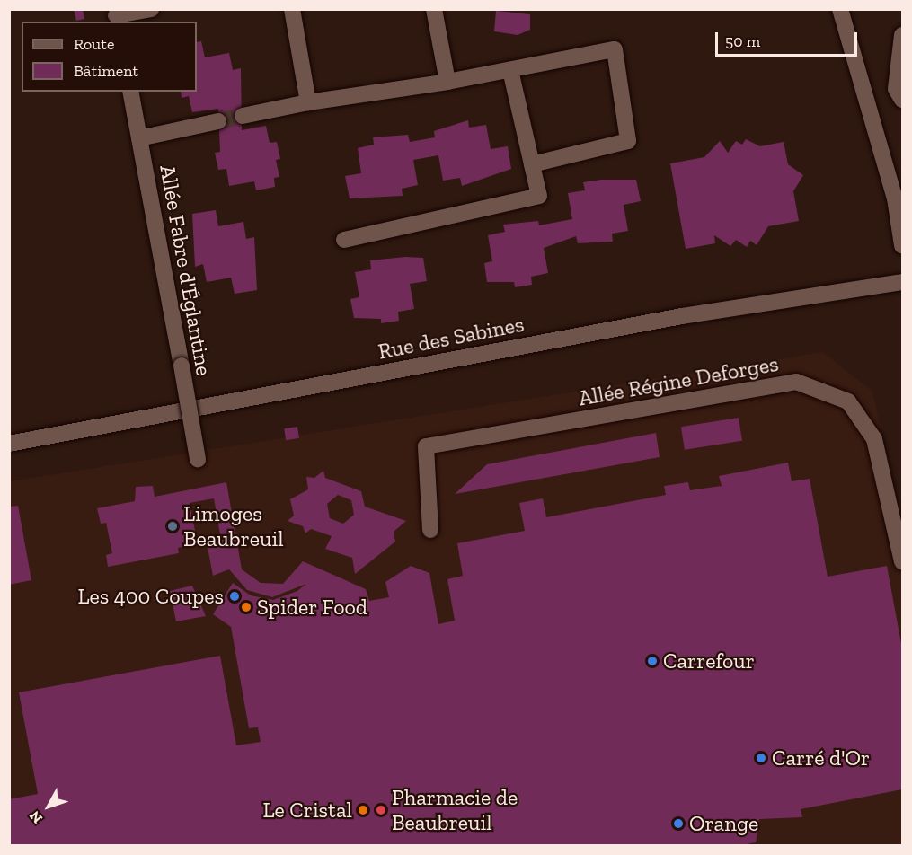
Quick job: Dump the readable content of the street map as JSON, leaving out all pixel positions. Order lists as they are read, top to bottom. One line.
{"streets":{"street":["Allée Fabre d'Églantine","Rue des Sabines","Allée Régine Deforges"]},"places":["Limoges Beaubreuil","Les 400 Coupes","Spider Food","Carrefour","Carré d'Or","Le Cristal","Pharmacie de Beaubreuil","Orange"],"legend":["Route","Bâtiment"],"scale_bar":"50 m","north":"bottom left"}
